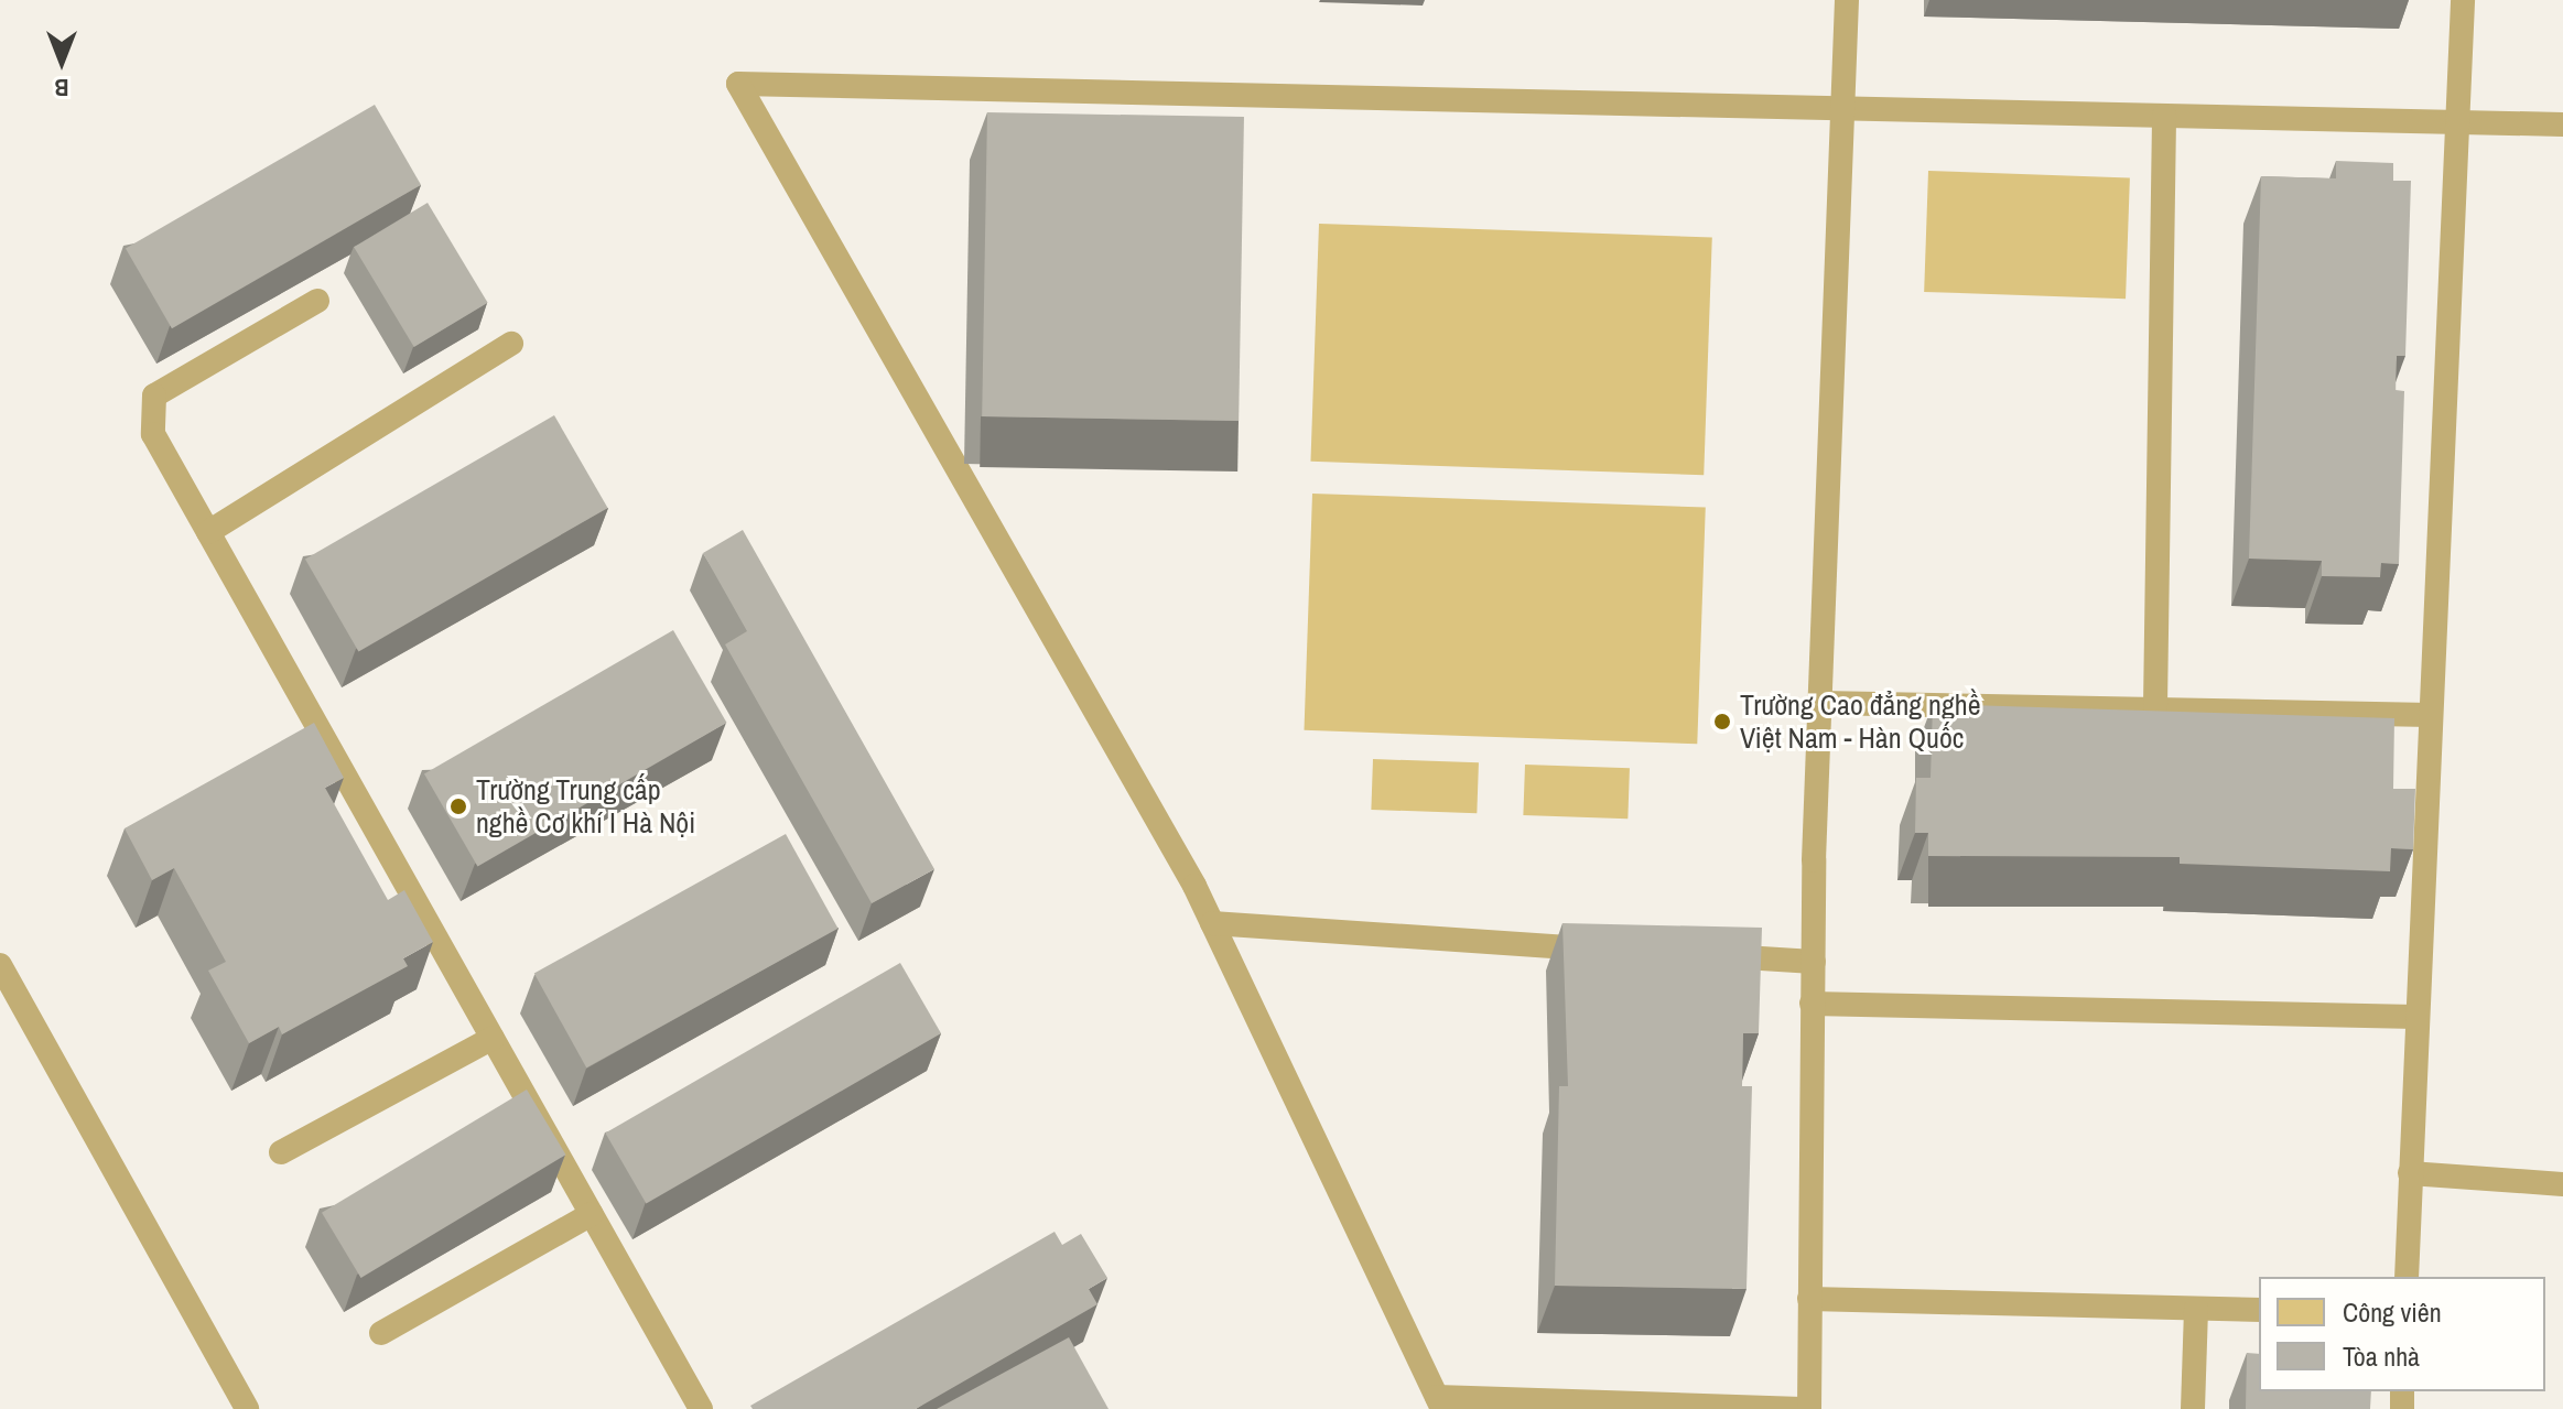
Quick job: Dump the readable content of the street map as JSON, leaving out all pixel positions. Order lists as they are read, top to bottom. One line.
{"places":["Trường Cao đẳng nghề Việt Nam - Hàn Quốc","Trường Trung cấp nghề Cơ khí I Hà Nội"],"legend":["Công viên","Tòa nhà"],"north":"bottom"}
